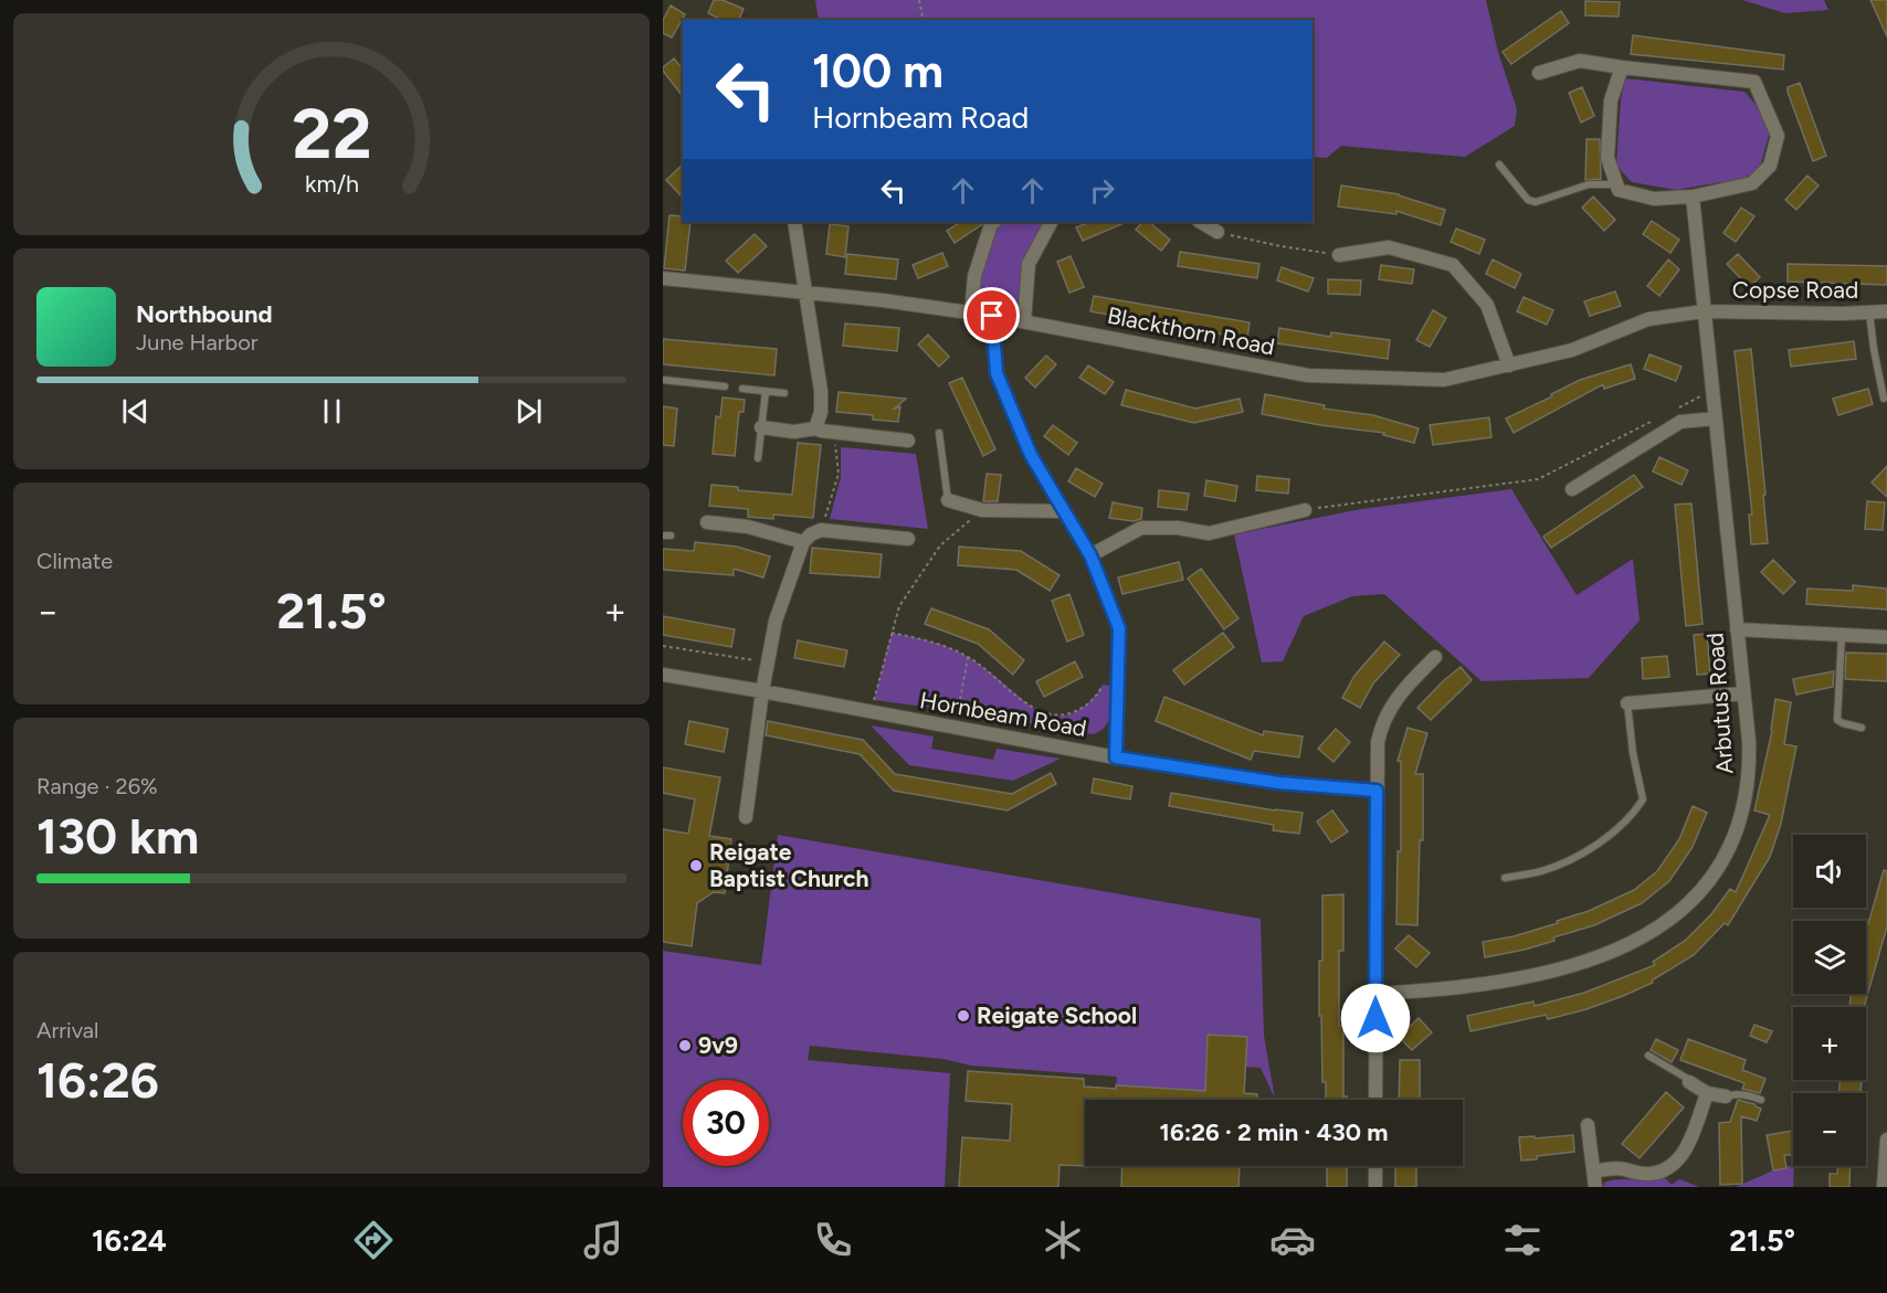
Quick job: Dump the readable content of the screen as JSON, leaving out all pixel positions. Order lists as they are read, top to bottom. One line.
{"streets":{"street":["Copse Road","Blackthorn Road","Arbutus Road","Hornbeam Road"]},"crossings":[["Copse Road","Blackthorn Road"],["Copse Road","Arbutus Road"],["Blackthorn Road","Arbutus Road"]],"places":["Reigate Baptist Church","Reigate School","9v9"],"page":{"turn":["100 m","Hornbeam Road"],"song":["Northbound","June Harbor"],"tile":["Climate",["Range · 26%","130 km"],["Arrival","16:26"]],"heat":["−","21.5°","+"],"map_buttons":["+","−"],"limit":"30","trip":"16:26 · 2 min · 430 m","tabs":["16:24","21.5°"],"gauge":["22","km/h"]}}
